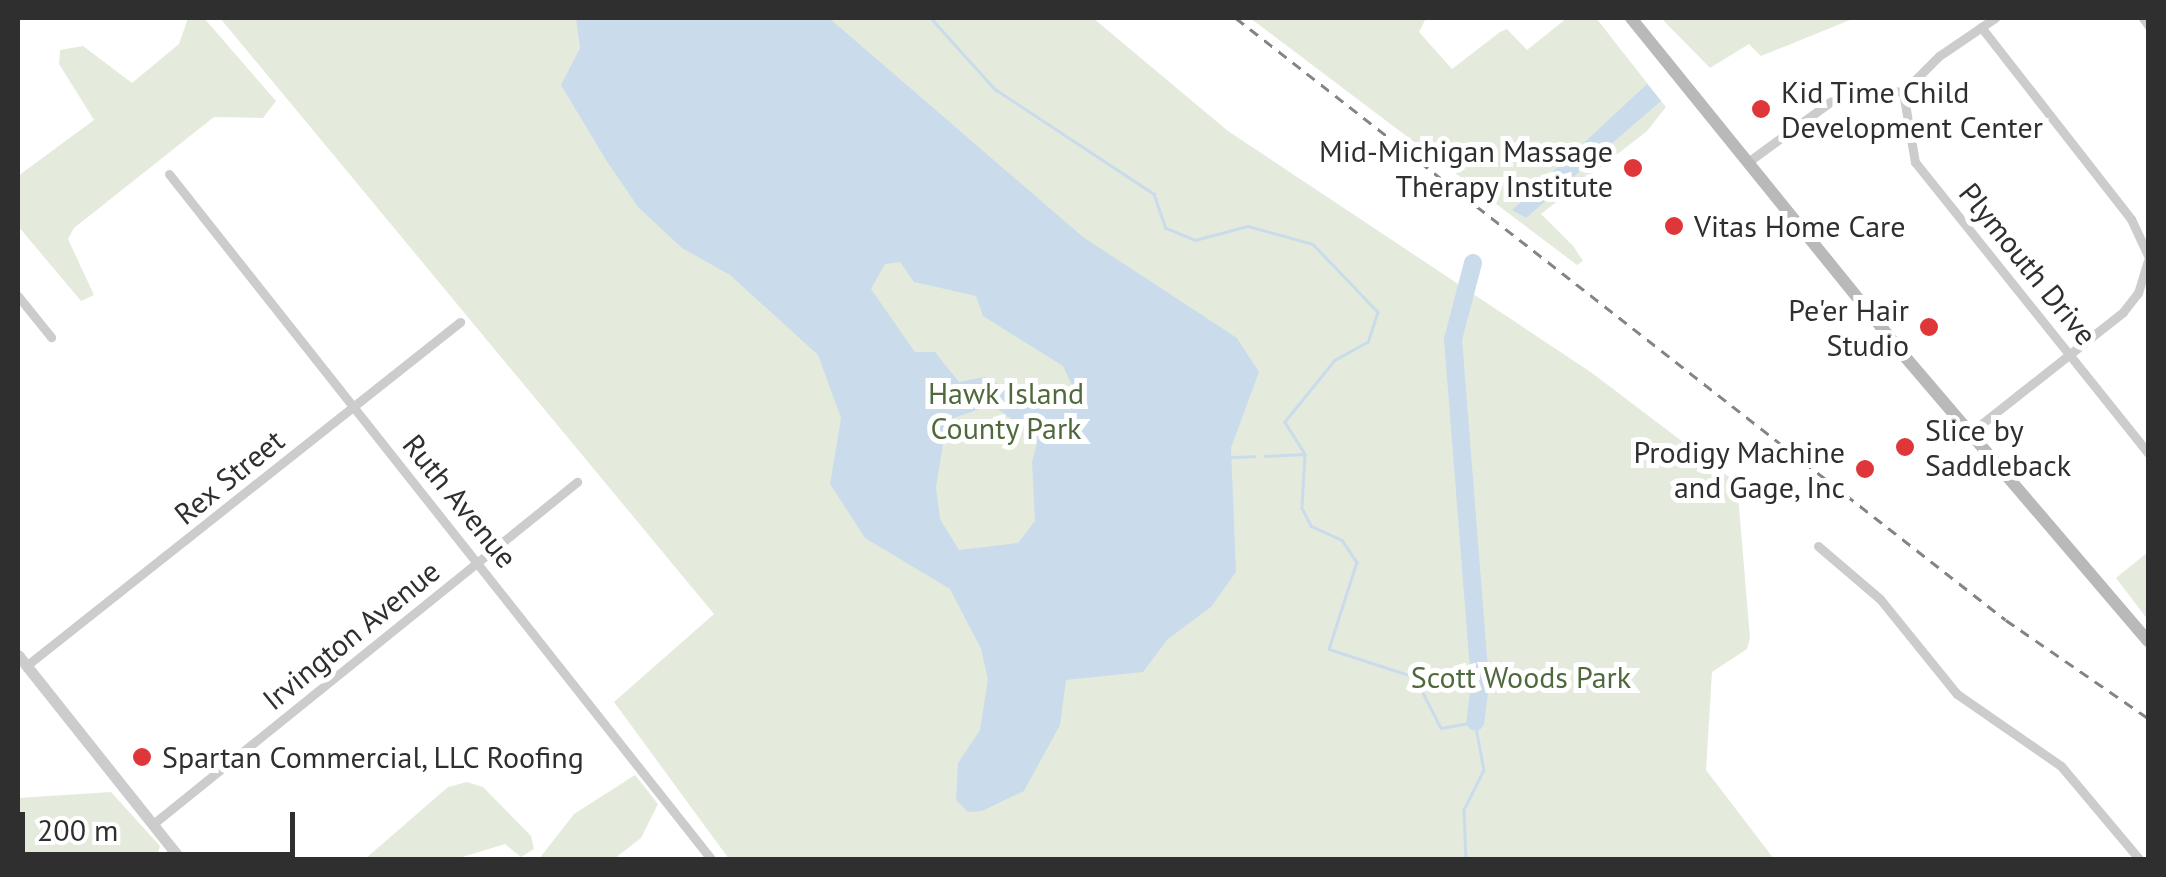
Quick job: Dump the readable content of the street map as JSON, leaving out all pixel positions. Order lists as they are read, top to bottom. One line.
{"streets":{"street":["Plymouth Drive","Rex Street","Ruth Avenue","Irvington Avenue"]},"crossings":[["Rex Street","Ruth Avenue"],["Ruth Avenue","Irvington Avenue"]],"parks":["Hawk Island County Park","Scott Woods Park"],"places":["Kid Time Child Development Center","Mid-Michigan Massage Therapy Institute","Vitas Home Care","Pe'er Hair Studio","Slice by Saddleback","Prodigy Machine and Gage, Inc","Spartan Commercial, LLC Roofing"],"scale_bar":"200 m"}
